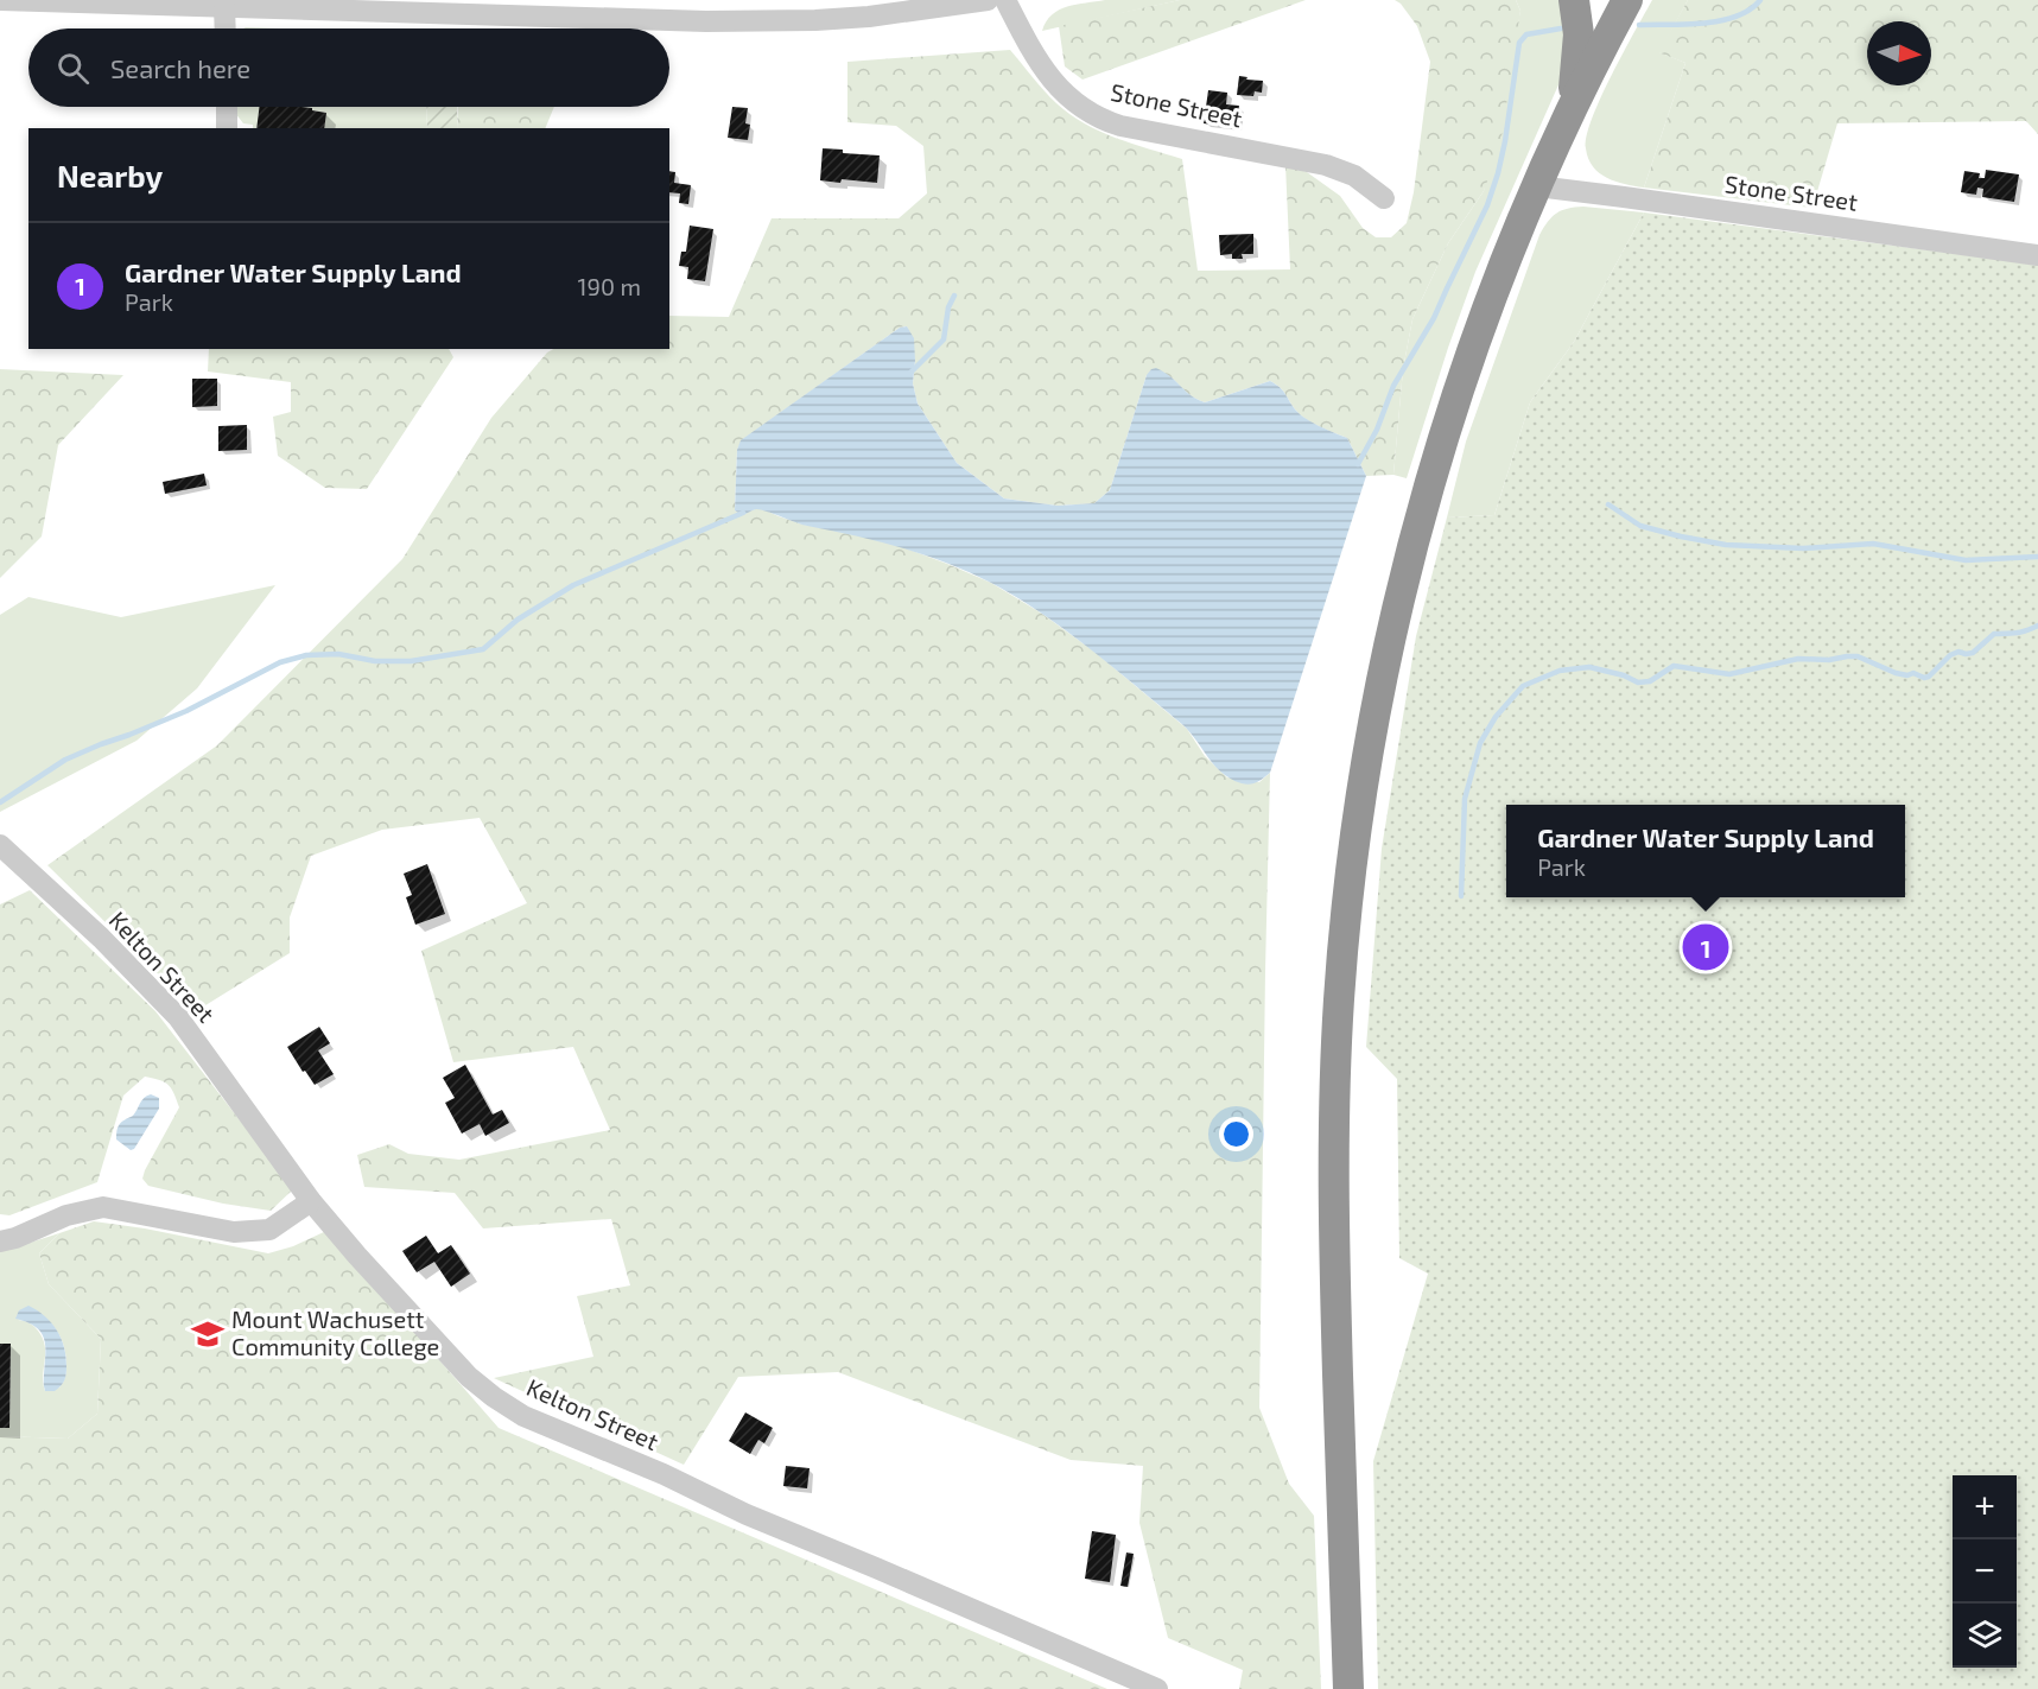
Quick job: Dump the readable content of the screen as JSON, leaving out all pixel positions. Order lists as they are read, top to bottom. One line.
{"streets":{"street":["Stone Street","Kelton Street"]},"places":{"school or university":["Mount Wachusett Community College"]},"north":"right","page":{"search":"Search here","heading":"Nearby","list":[{"mark":"1","name":"Gardner Water Supply Land","note":"Park","value":"190 m"}],"popup":["Gardner Water Supply Land","Park"],"pins":"1","map_buttons":["+","−"]}}
